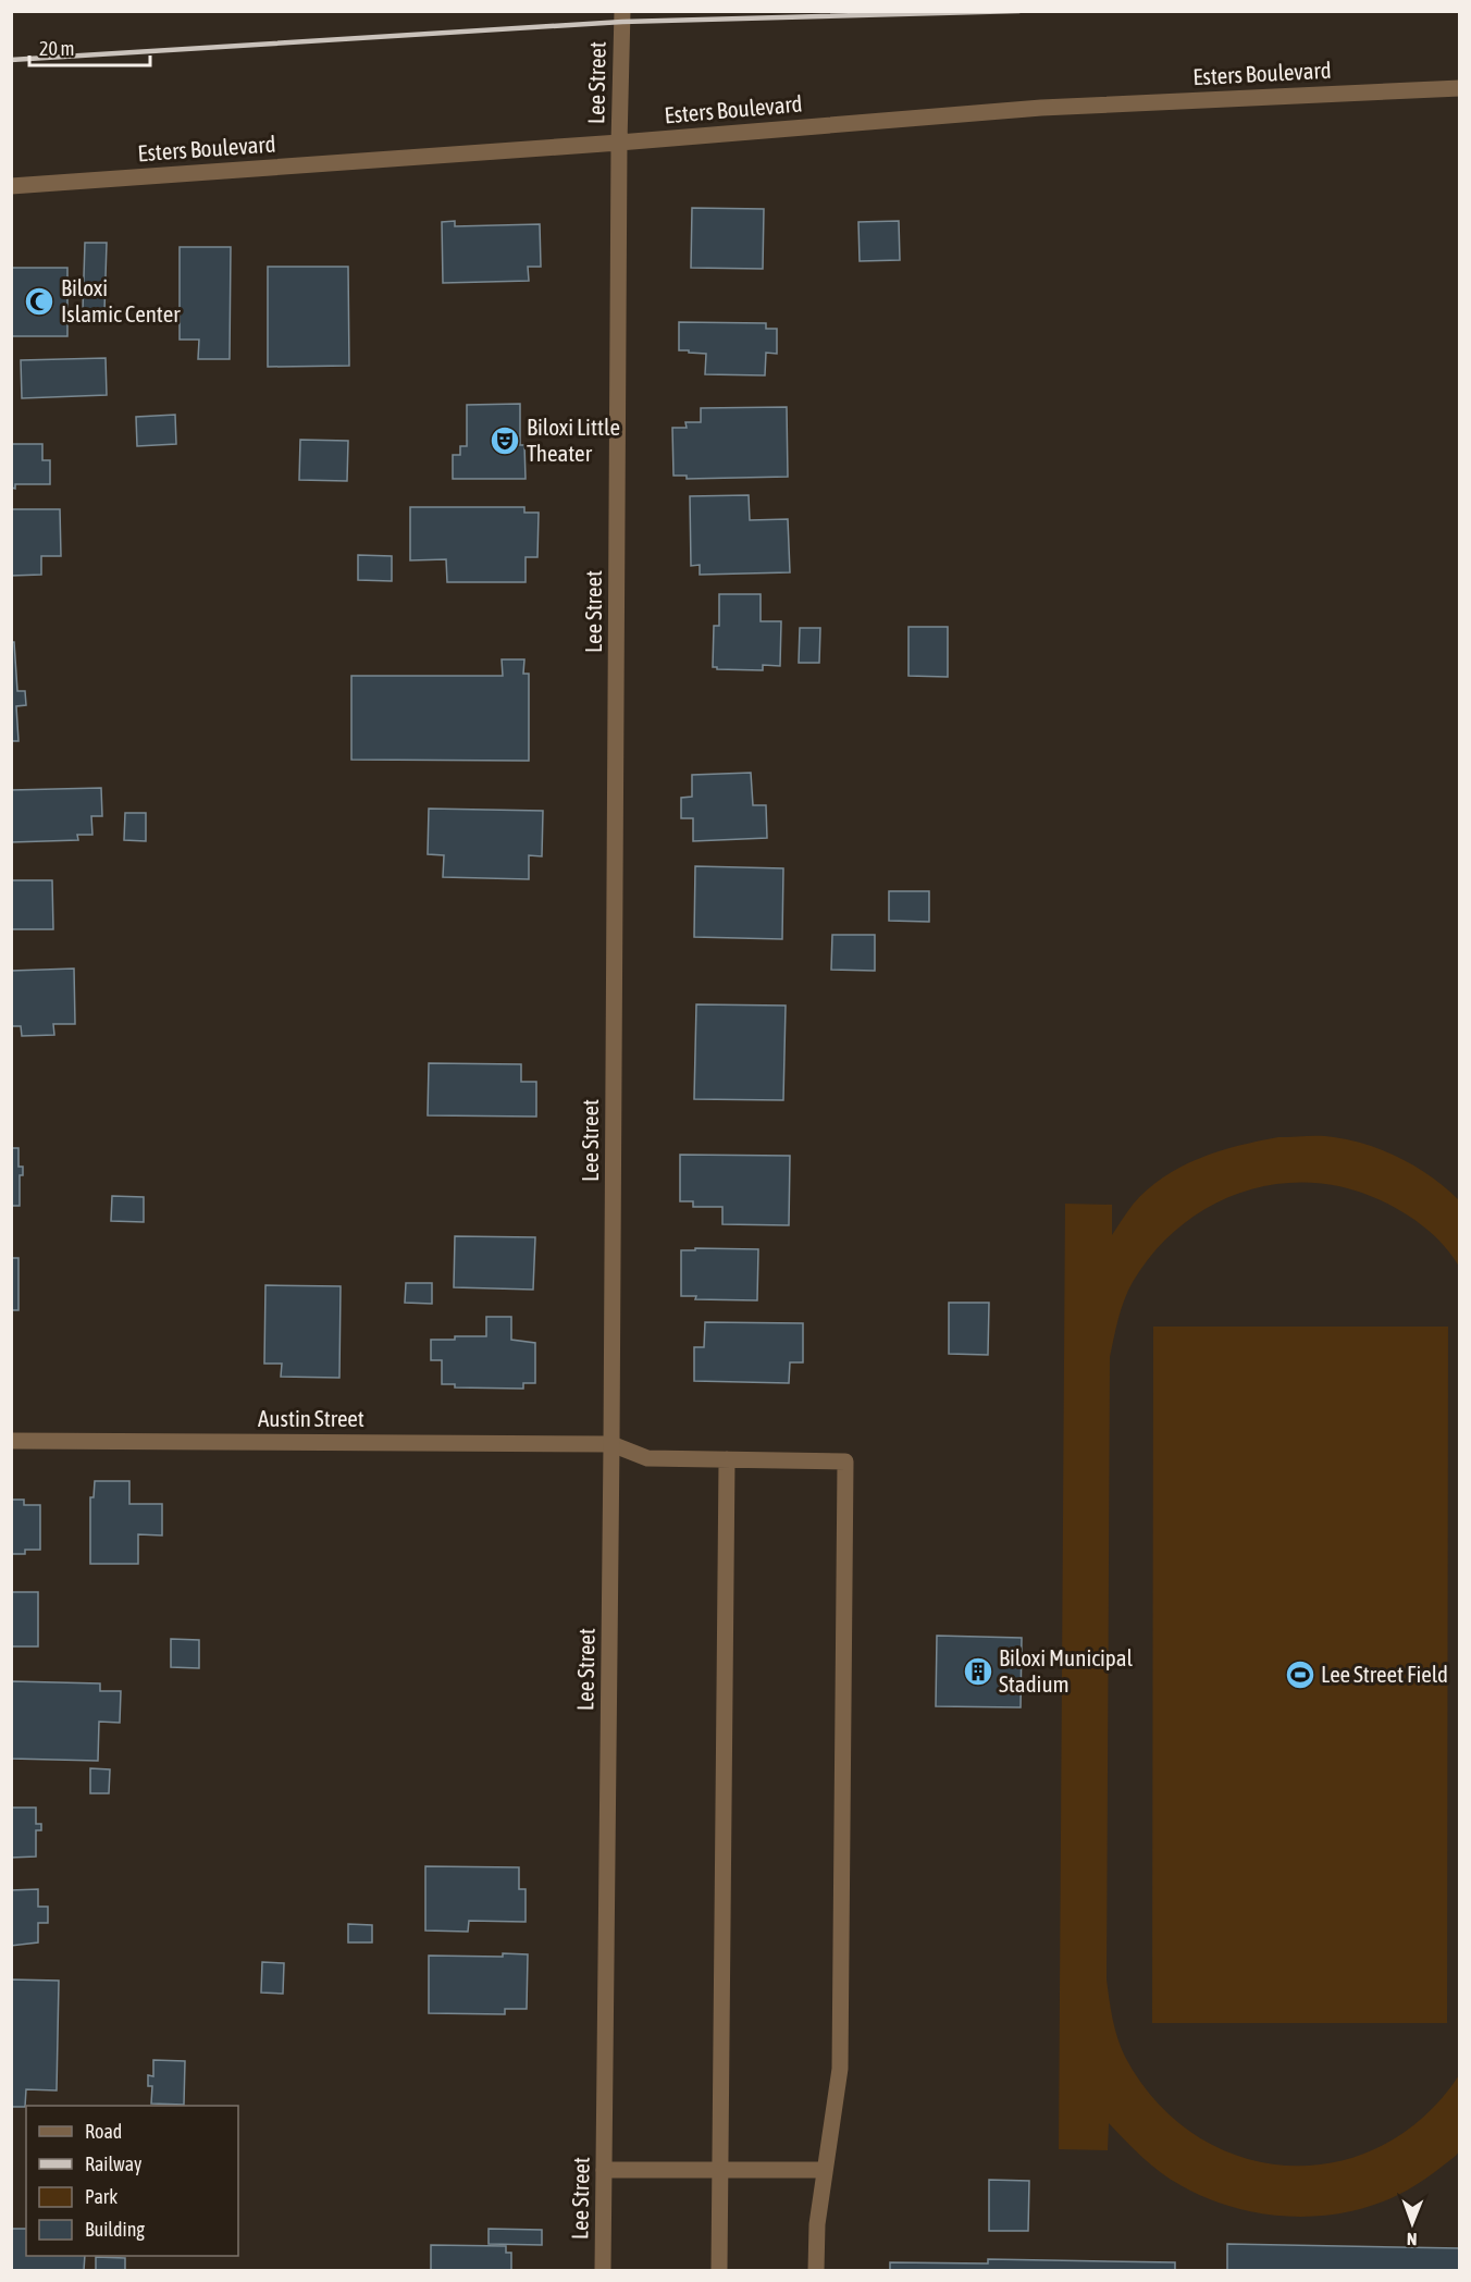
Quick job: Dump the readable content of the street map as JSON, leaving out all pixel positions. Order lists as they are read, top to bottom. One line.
{"streets":{"street":["Esters Boulevard","Lee Street","Austin Street"]},"crossings":[["Esters Boulevard","Lee Street"],["Lee Street","Austin Street"]],"places":{"mosque":["Biloxi Islamic Center"],"theatre":["Biloxi Little Theater"],"building":["Biloxi Municipal Stadium"],"sports":["Lee Street Field"]},"legend":["Road","Railway","Park","Building"],"scale_bar":"20 m","north":"bottom"}
